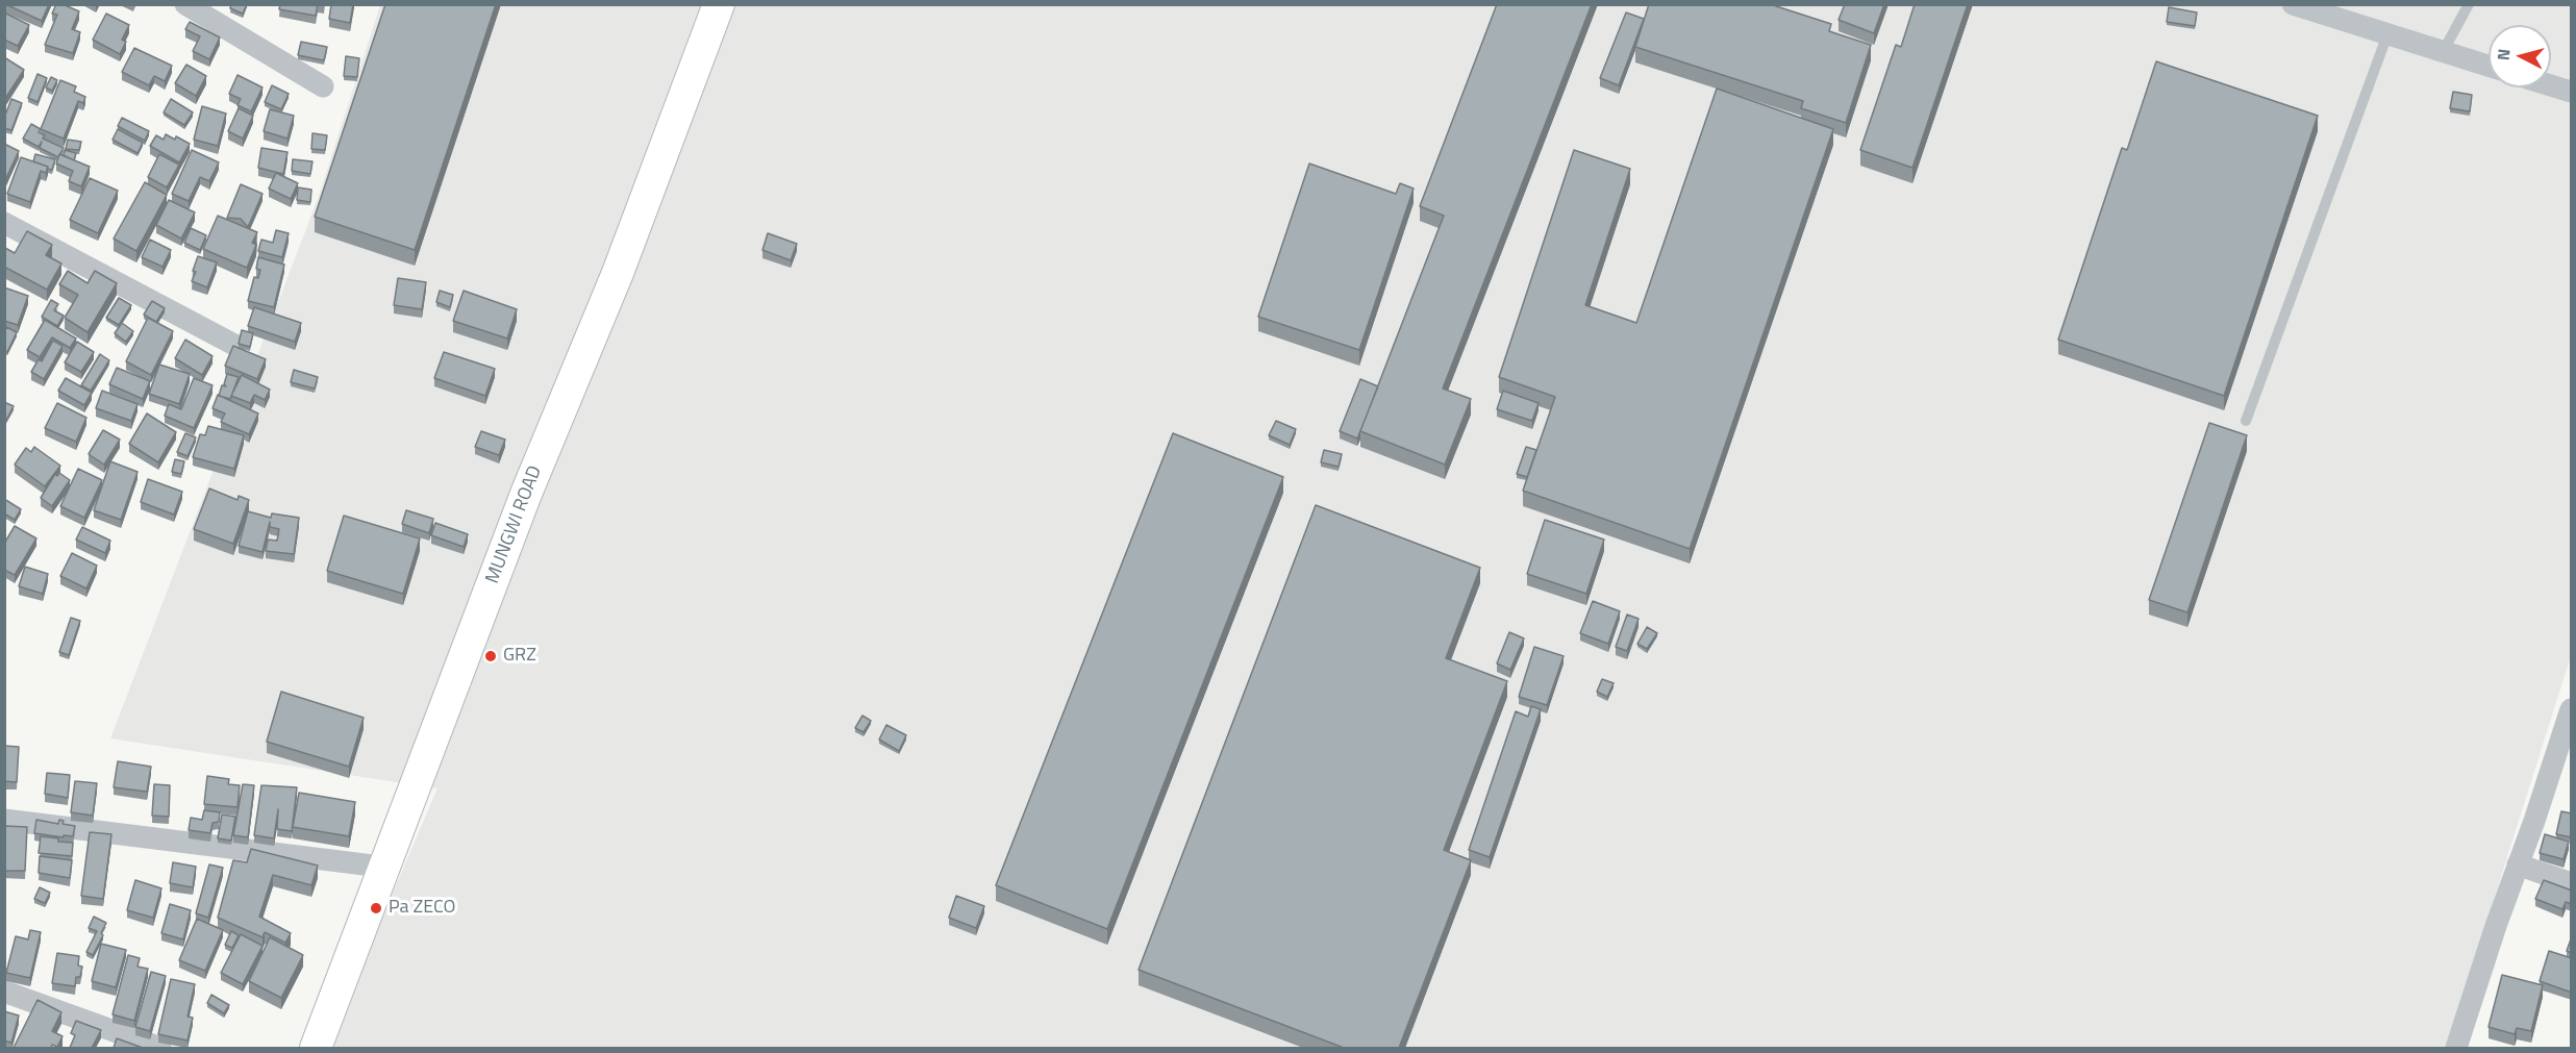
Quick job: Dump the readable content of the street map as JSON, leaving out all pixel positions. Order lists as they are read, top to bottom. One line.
{"streets":{"main road":["MUNGWI ROAD"]},"places":["GRZ","Pa ZECO"],"north":"left"}
